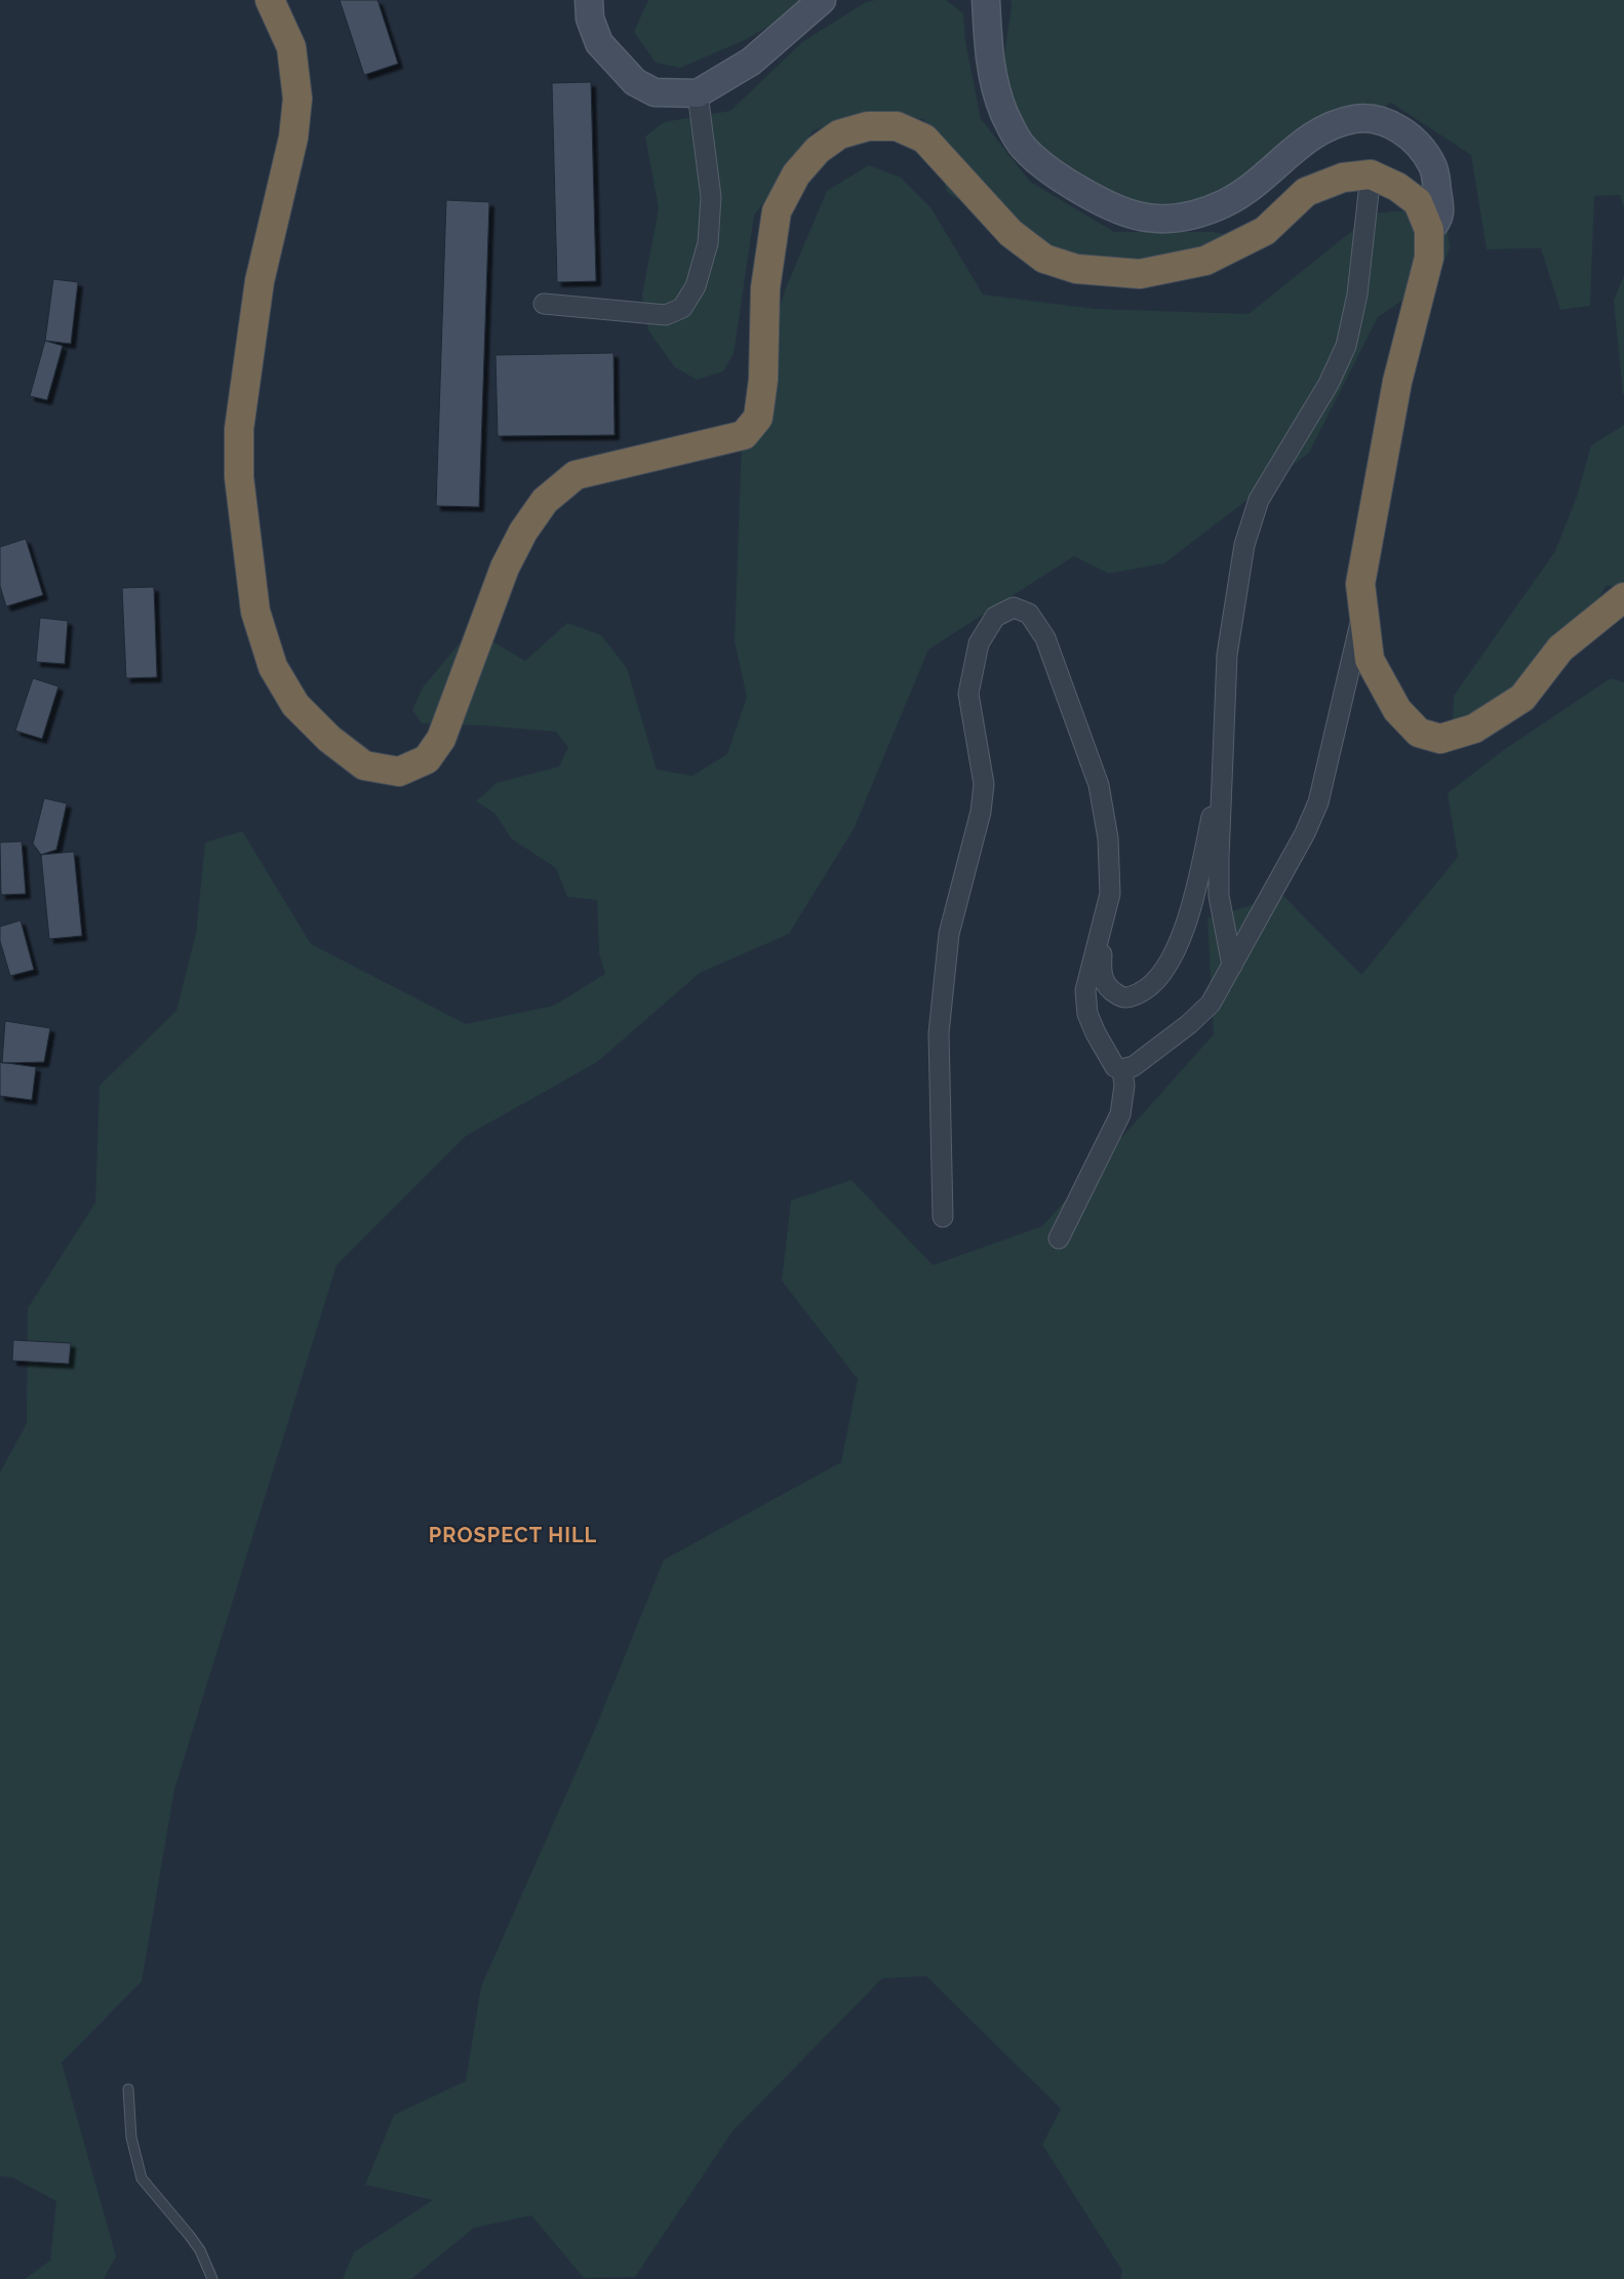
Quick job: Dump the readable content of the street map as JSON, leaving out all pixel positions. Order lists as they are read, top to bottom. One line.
{"districts":["PROSPECT HILL"]}
